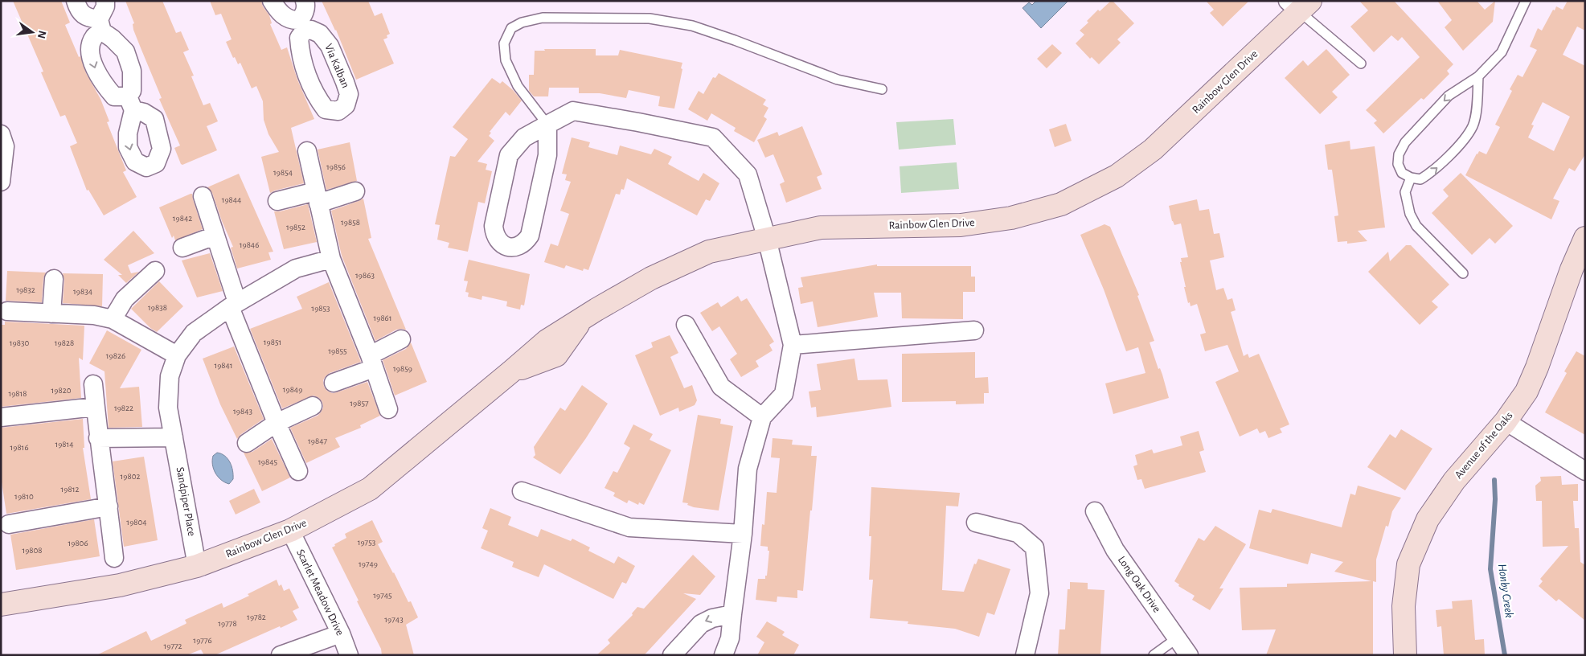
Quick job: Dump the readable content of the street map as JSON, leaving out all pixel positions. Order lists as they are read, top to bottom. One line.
{"streets":{"street":["Rainbow Glen Drive","Avenue of the Oaks","Sandpiper Place","Long Oak Drive","Scarlet Meadow Drive"]},"crossings":[["Rainbow Glen Drive","Sandpiper Place"],["Rainbow Glen Drive","Scarlet Meadow Drive"]],"water":["Honby Creek"],"house_numbers":["19856","19854","19844","19842","19858","19852","19846","19863","19832","19834","19838","19853","19861","19851","19830","19828","19855","19826","19841","19859","19849","19820","19818","19857","19822","19843","19847","19814","19816","19845","19802","19812","19810","19804","19753","19806","19808","19749","19745","19782","19743","19778","19776","19772"],"north":"right"}
